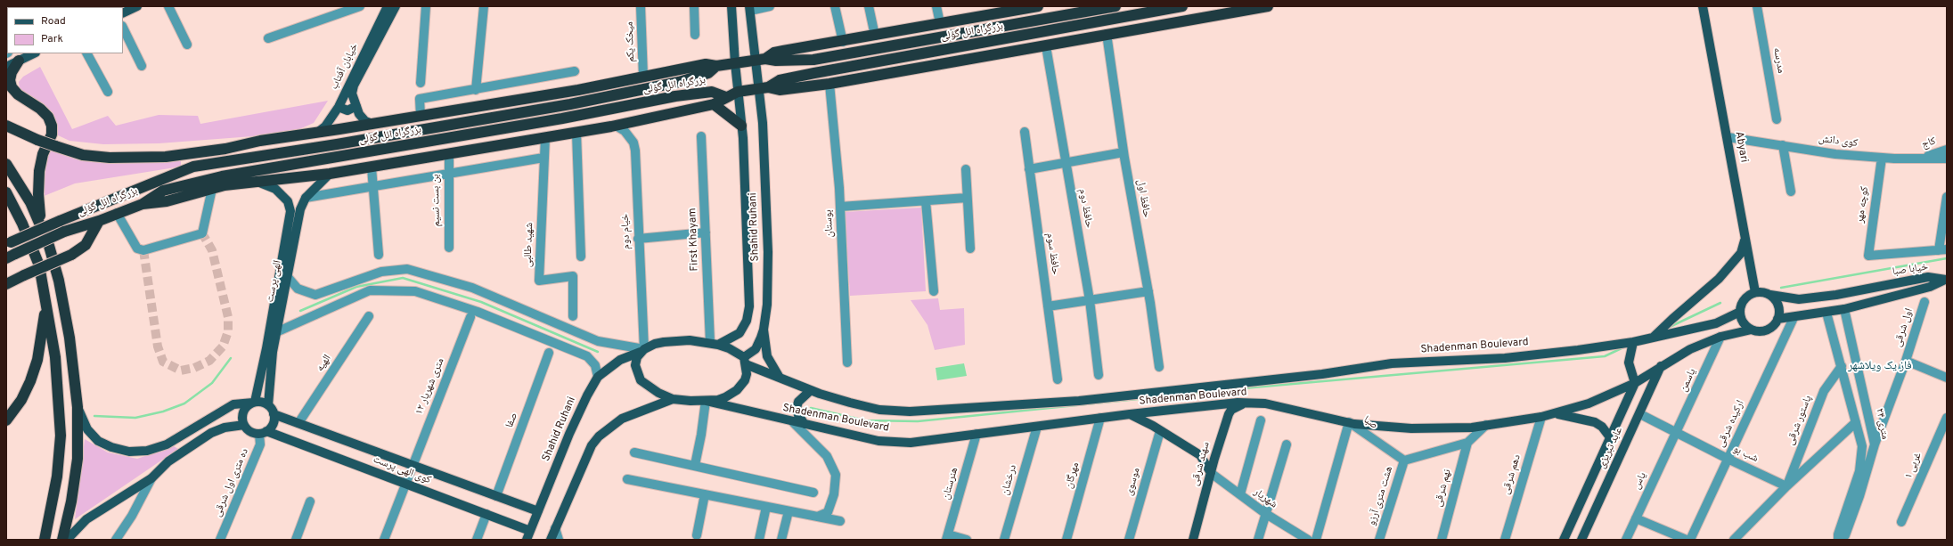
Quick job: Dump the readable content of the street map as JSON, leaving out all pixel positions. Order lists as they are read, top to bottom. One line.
{"streets":{"highway":["بزرگراه ائل گؤلی"],"main road":["خیابان آفتاب","Abyari","Shahid Ruhani","خیابا صبا","الهی پرست","Shadenman Boulevard","عابد تبریزی","سهند شرقی","کوی الهی پرست"],"street":["میخک یکم","مدرسه","کوی دانش","کاج","حافظ اول","بن بست نسیم","کوچه مهر","حافظ دوم","بوستان","خیام دوم","First Khayam","شهید طالبی","حافظ سوم","اول شرقی","الهیه","یاسمن","۱۲ متری شهریار","صفا","پاستور شرقی","صبا","ارکیده شرقی","۲۴ متری","شب بو","۱ غربی","دهم شرقی","مهرگان","درخشان","یاس","موسوی","ده متری اول شرقی","هنرستان","نهم شرقی","هشت متری آرزو","شهریار"]},"crossings":[["بزرگراه ائل گؤلی","Shahid Ruhani"],["کوی دانش","کاج"],["کوی دانش","Abyari"],["کوی دانش","کوچه مهر"],["Abyari","خیابا صبا"],["Abyari","Shadenman Boulevard"],["Shahid Ruhani","خیام دوم"],["Shahid Ruhani","First Khayam"],["Shahid Ruhani","Shadenman Boulevard"],["Shahid Ruhani","کوی الهی پرست"],["خیام دوم","First Khayam"],["خیام دوم","Shadenman Boulevard"],["First Khayam","Shadenman Boulevard"],["خیابا صبا","Shadenman Boulevard"],["خیابا صبا","ارکیده شرقی"],["خیابا صبا","۲۴ متری"],["الهی پرست","کوی الهی پرست"],["الهی پرست","ده متری اول شرقی"],["اول شرقی","۲۴ متری"],["Shadenman Boulevard","یاسمن"],["Shadenman Boulevard","صبا"],["Shadenman Boulevard","عابد تبریزی"],["Shadenman Boulevard","سهند شرقی"],["Shadenman Boulevard","دهم شرقی"],["Shadenman Boulevard","مهرگان"],["Shadenman Boulevard","درخشان"],["Shadenman Boulevard","هنرستان"],["الهیه","کوی الهی پرست"],["یاسمن","شب بو"],["یاسمن","یاس"],["۱۲ متری شهریار","کوی الهی پرست"],["صفا","کوی الهی پرست"],["پاستور شرقی","شب بو"],["صبا","هشت متری آرزو"],["ارکیده شرقی","شب بو"],["عابد تبریزی","شب بو"],["شب بو","یاس"],["سهند شرقی","شهریار"],["کوی الهی پرست","ده متری اول شرقی"]],"districts":["فاز یک ویلاشهر"],"legend":["Road","Park"]}
